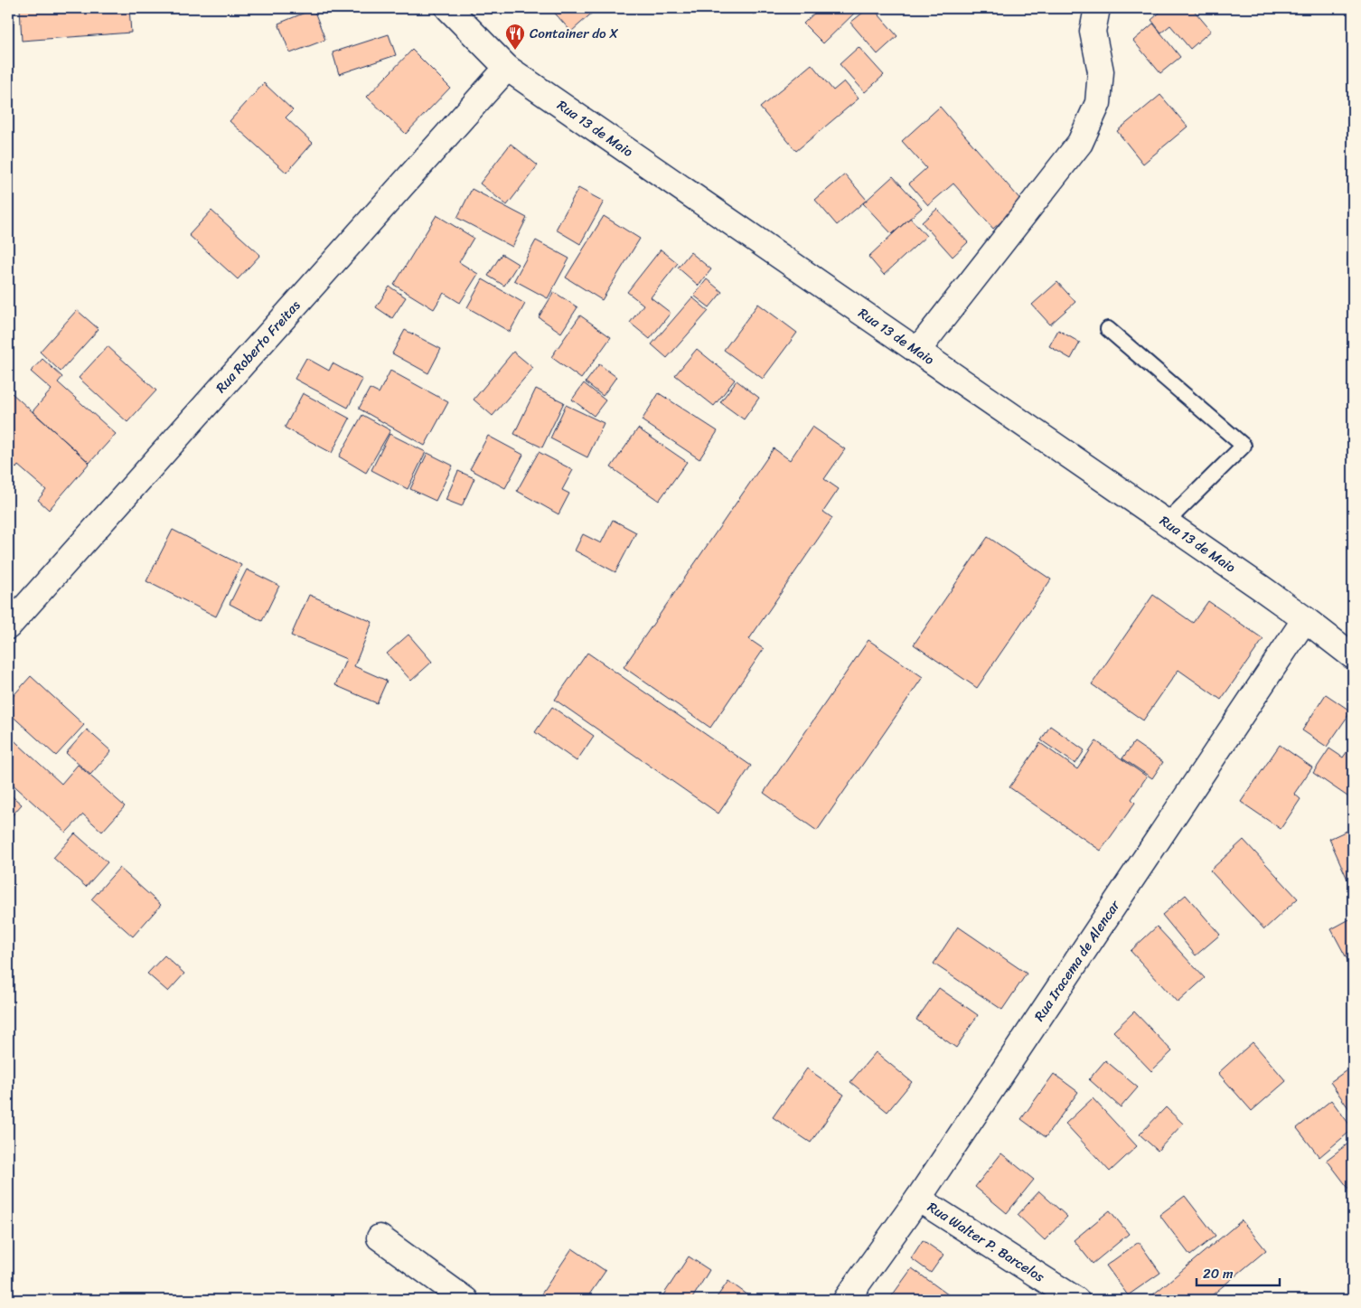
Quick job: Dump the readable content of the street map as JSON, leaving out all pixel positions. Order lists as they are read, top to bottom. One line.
{"streets":{"street":["Rua 13 de Maio","Rua Roberto Freitas","Rua Iracema de Alencar","Rua Walter P. Barcelos"]},"crossings":[["Rua 13 de Maio","Rua Roberto Freitas"],["Rua 13 de Maio","Rua Iracema de Alencar"],["Rua Iracema de Alencar","Rua Walter P. Barcelos"]],"places":{"restaurant":["Container do X"]},"scale_bar":"20 m"}
